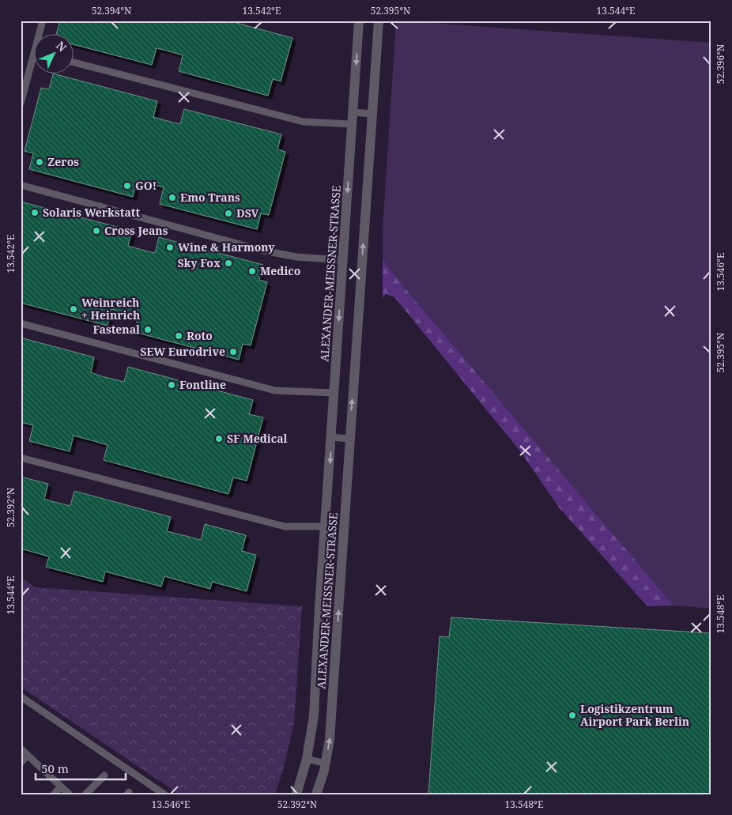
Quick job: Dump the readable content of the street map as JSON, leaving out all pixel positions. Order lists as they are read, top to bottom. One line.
{"streets":{"street":["ALEXANDER-MEISSNER-STRASSE"]},"places":["Zeros","GO!","Emo Trans","Solaris Werkstatt","DSV","Cross Jeans","Wine & Harmony","Sky Fox","Medico","Weinreich + Heinrich","Fastenal","Roto","SEW Eurodrive","Fontline","SF Medical","Logistikzentrum Airport Park Berlin"],"scale_bar":"50 m","north":"top right","coordinates":["52.394°N","13.542°E","52.395°N","13.544°E","52.396°N","13.546°E","52.392°N","13.548°E"]}
